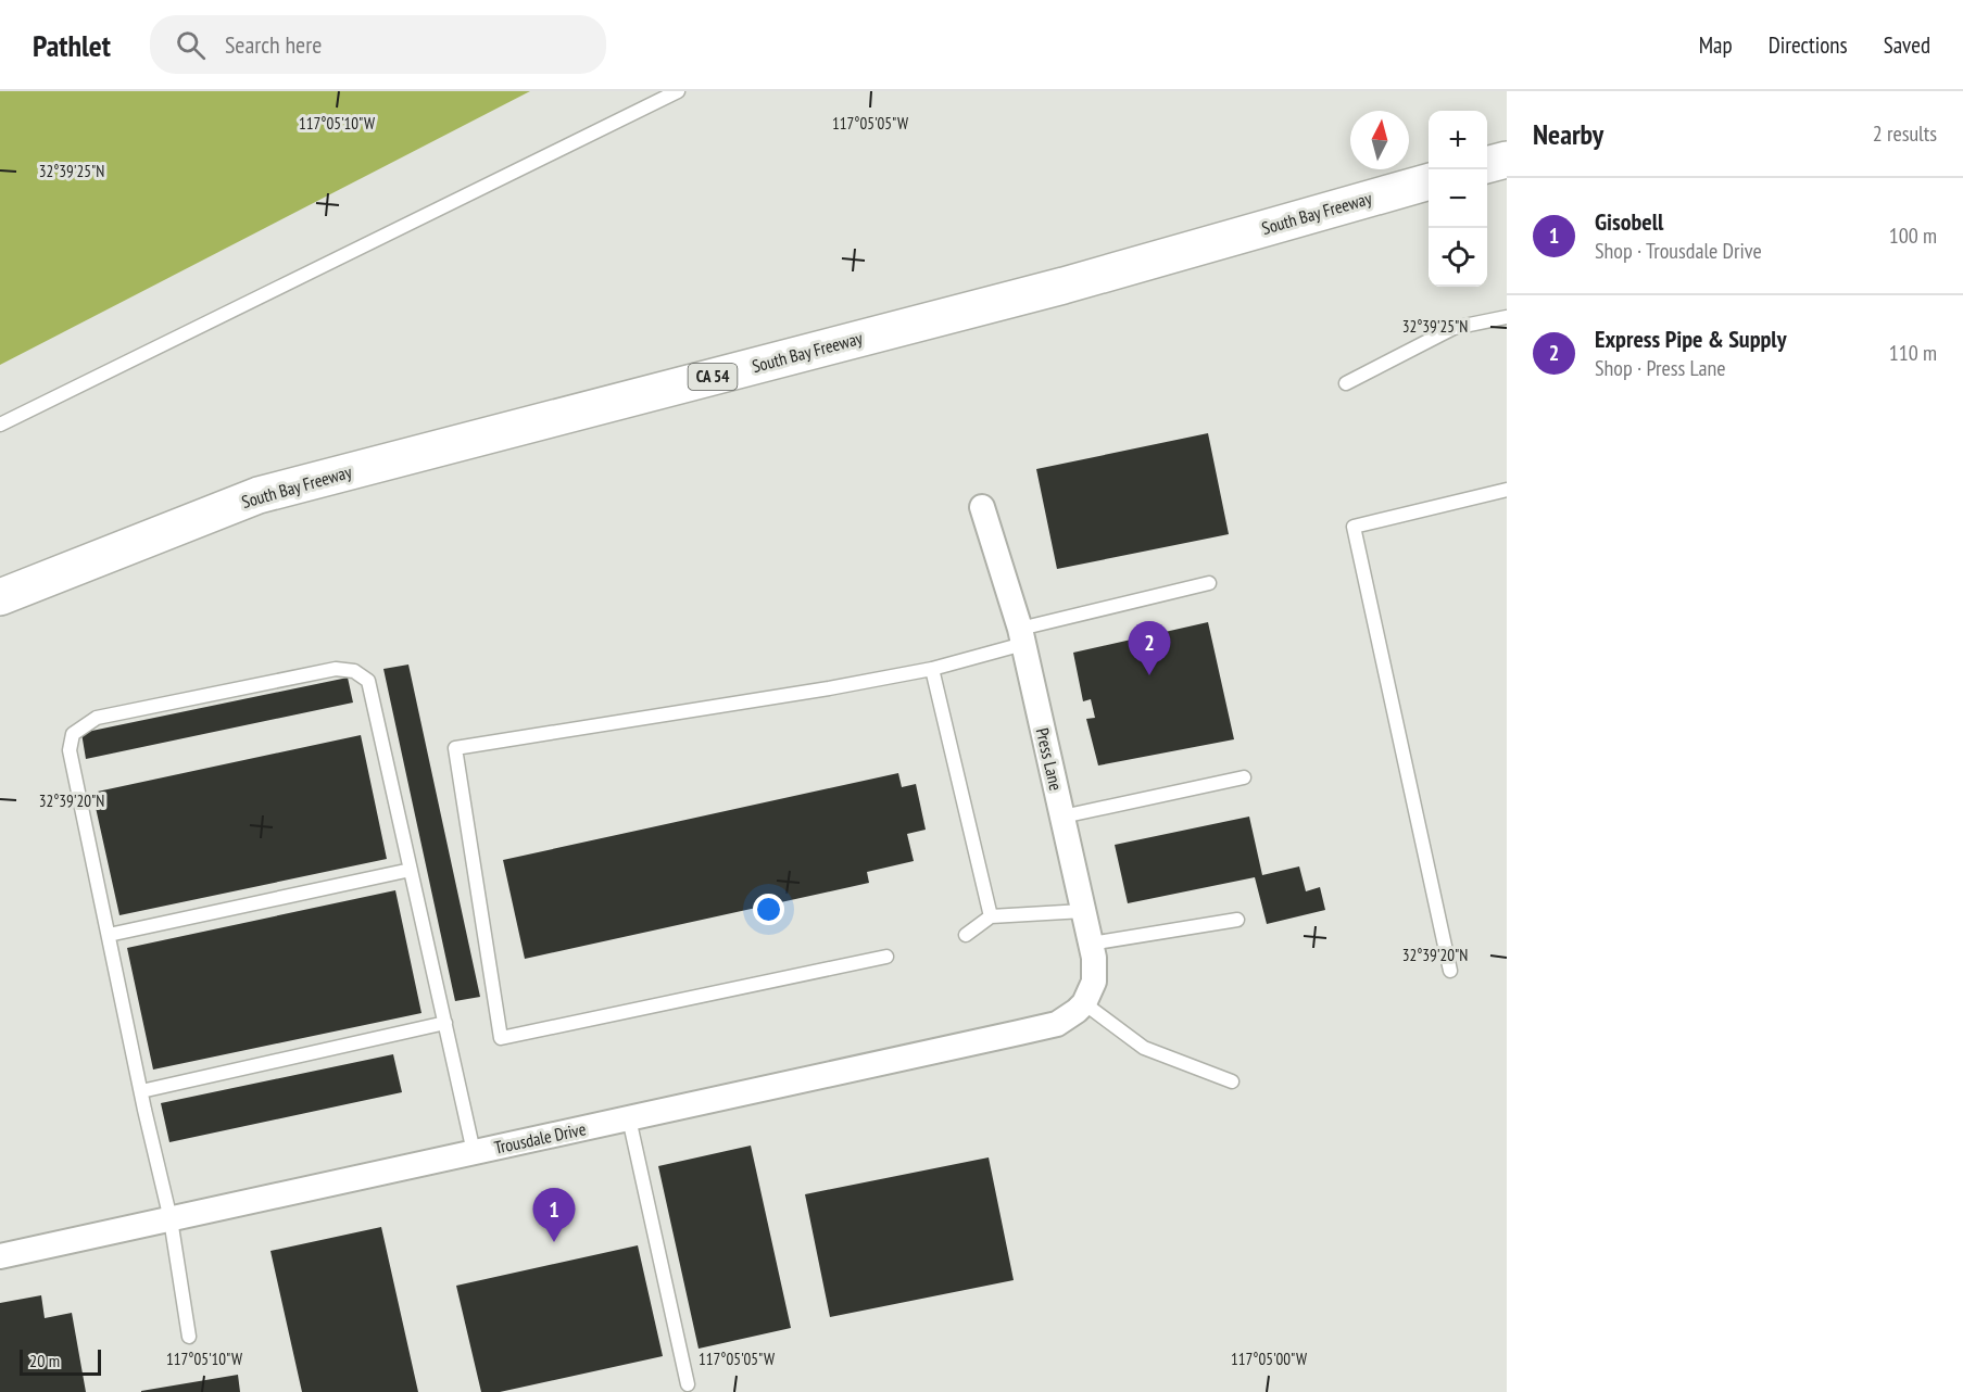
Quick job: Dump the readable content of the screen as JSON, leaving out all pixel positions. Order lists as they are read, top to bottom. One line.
{"streets":{"highway":["South Bay Freeway","CA 54"],"street":["Press Lane","Trousdale Drive"]},"crossings":[["Press Lane","Trousdale Drive"]],"scale_bar":"20 m","north":"top","page":{"header":"Pathlet","search":"Search here","nav":["Map","Directions","Saved"],"heading":["Nearby","2 results"],"map_buttons":["+","−"],"list":[{"mark":"1","name":"Gisobell","note":"Shop · Trousdale Drive","value":"100 m"},{"mark":"2","name":"Express Pipe & Supply","note":"Shop · Press Lane","value":"110 m"}],"pins":["2","1"],"scale":"20 m"},"coordinates":["117°05'10\"W","117°05'05\"W","32°39'25\"N","32°39'20\"N","117°05'00\"W"]}
